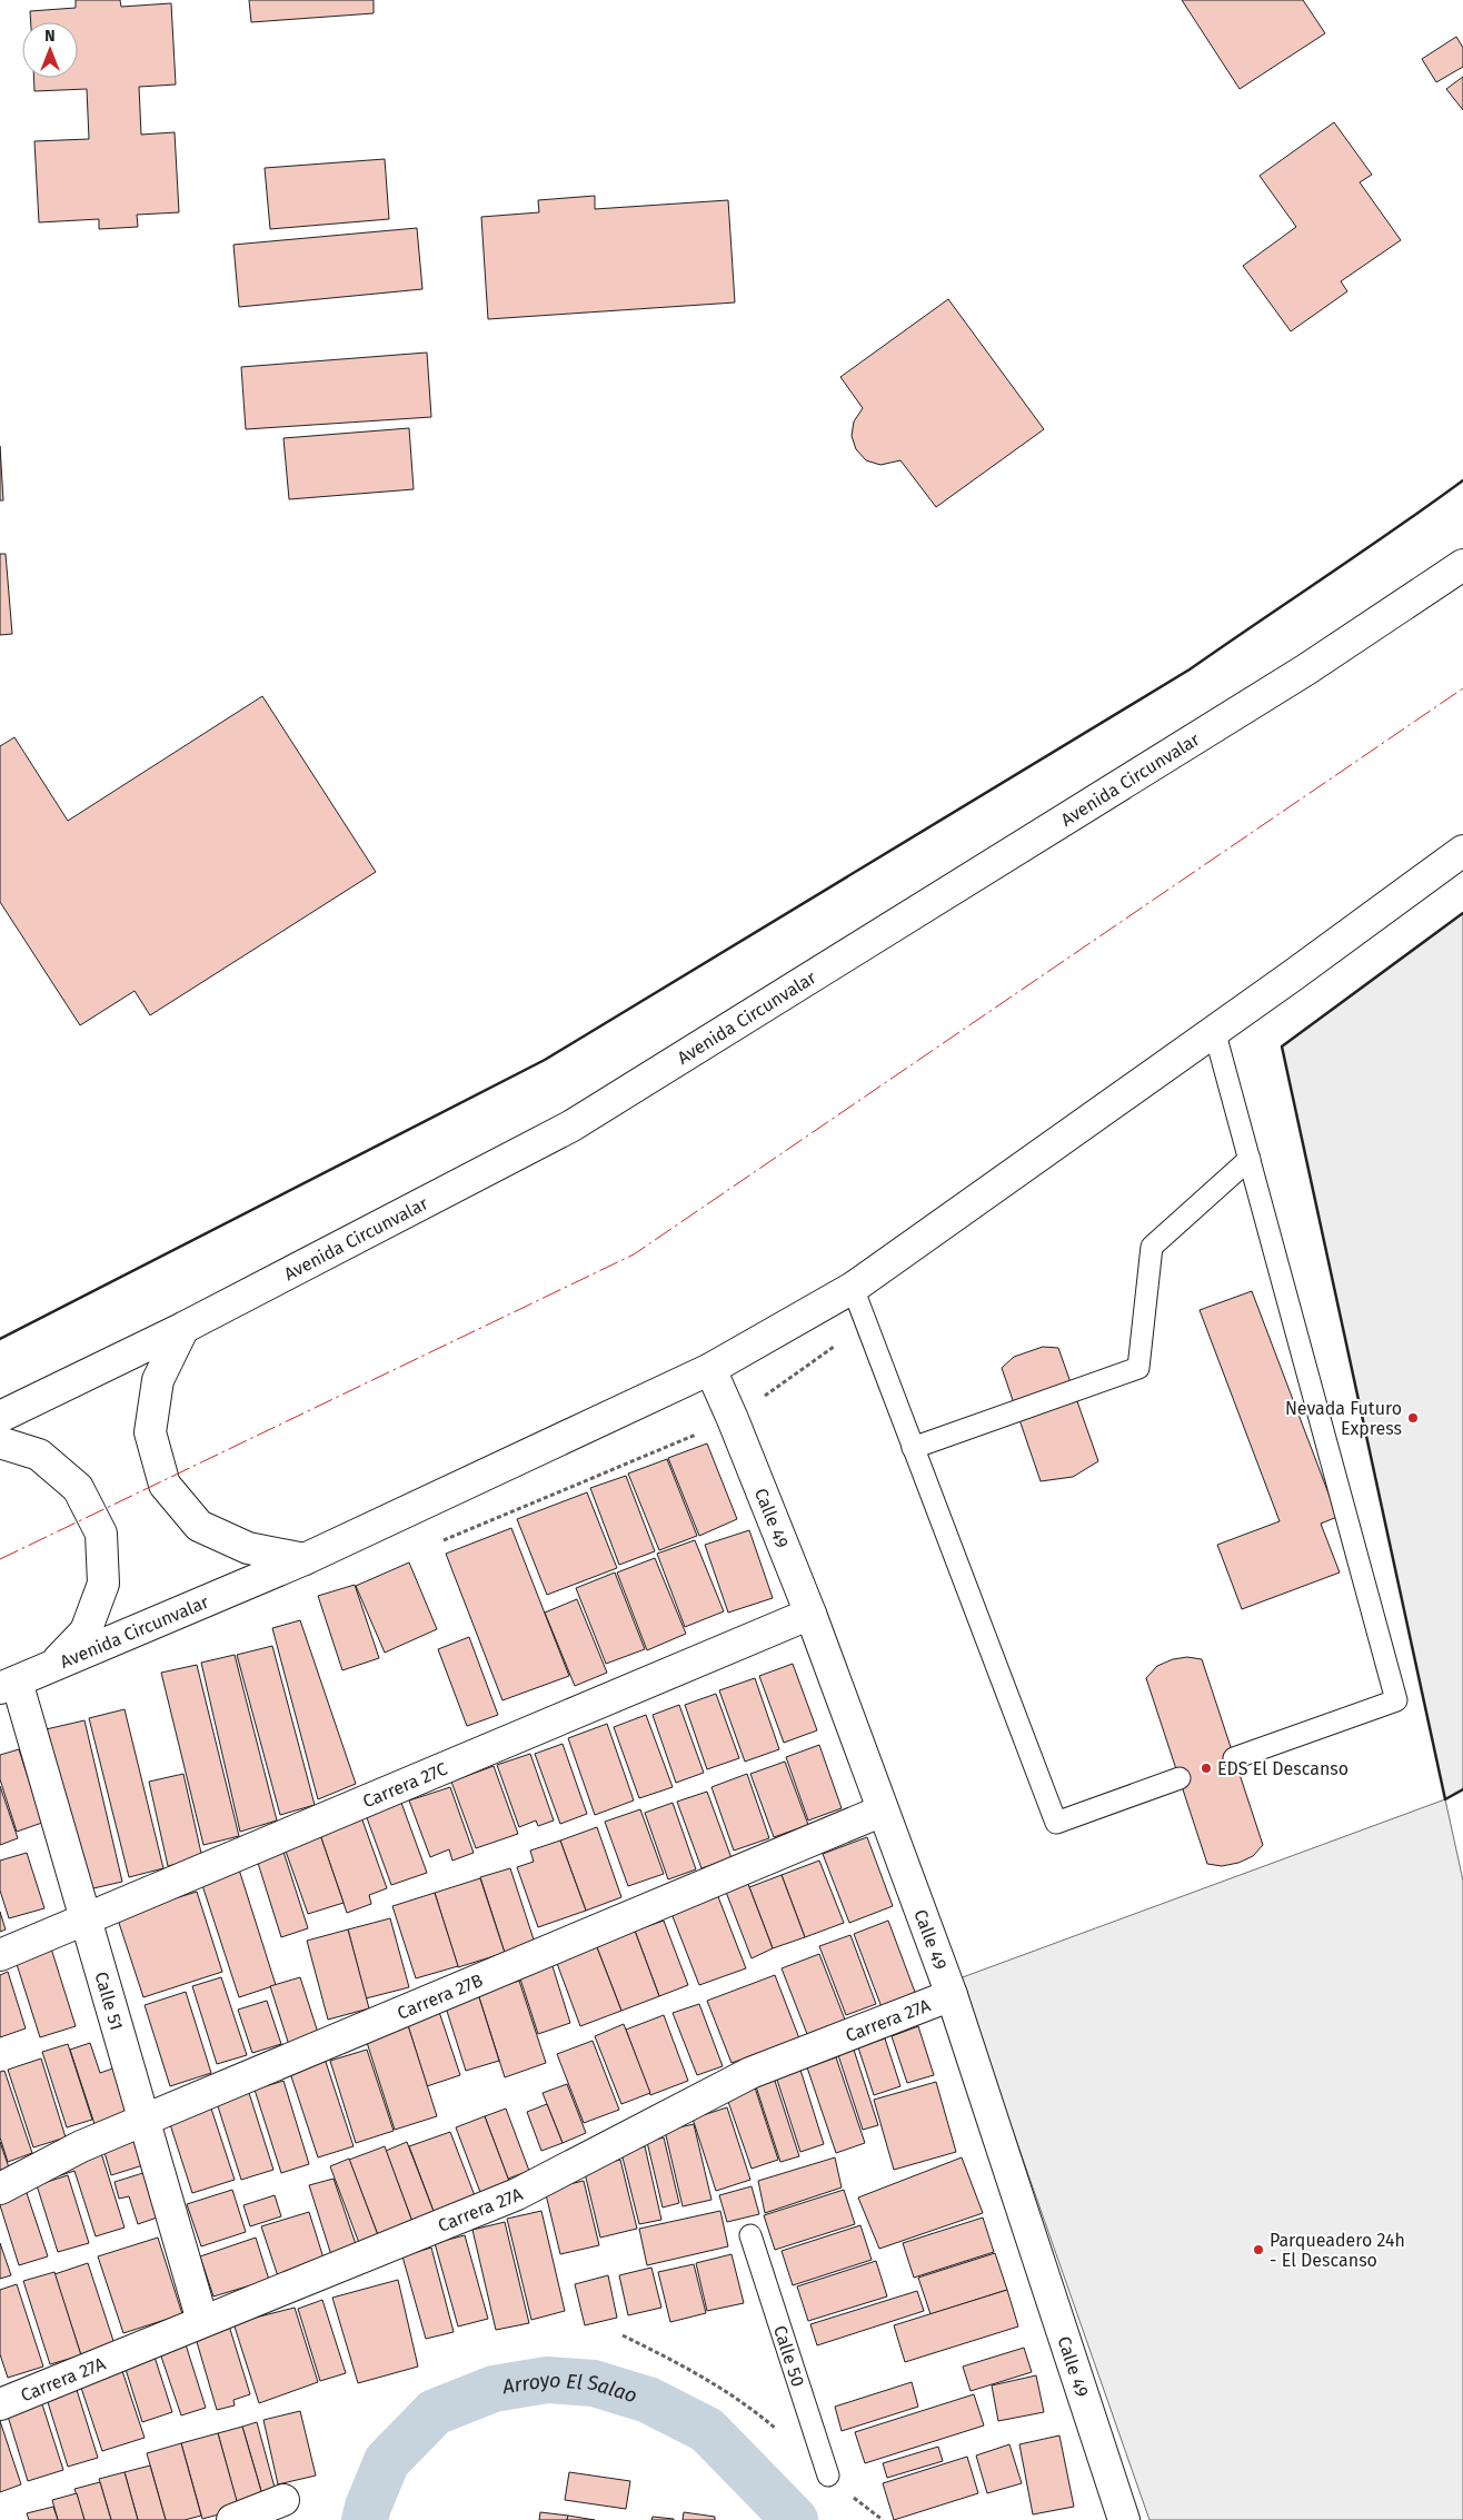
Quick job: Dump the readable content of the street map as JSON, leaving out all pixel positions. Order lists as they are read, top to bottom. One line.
{"streets":{"main road":["Avenida Circunvalar","Calle 49","Carrera 27C","Carrera 27B","Calle 51","Carrera 27A"],"lane":["Calle 50"]},"crossings":[["Avenida Circunvalar","Calle 49"],["Avenida Circunvalar","Calle 51"],["Calle 49","Carrera 27C"],["Calle 49","Carrera 27B"],["Calle 49","Carrera 27A"],["Carrera 27C","Calle 51"],["Carrera 27B","Calle 51"],["Calle 51","Carrera 27A"]],"water":["Arroyo El Salao"],"places":["Nevada Futuro Express","EDS El Descanso","Parqueadero 24h - El Descanso"],"north":"top"}
